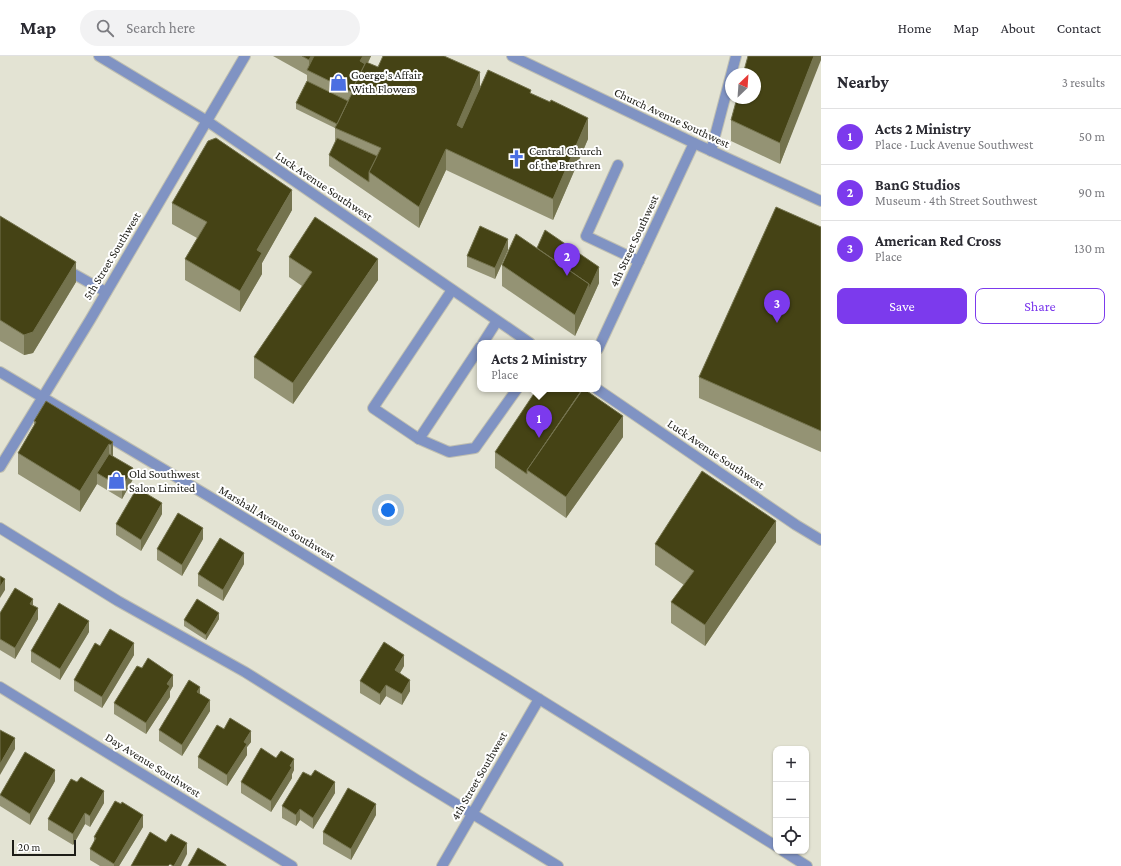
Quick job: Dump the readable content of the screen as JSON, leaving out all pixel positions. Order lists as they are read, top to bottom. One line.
{"streets":{"street":["Church Avenue Southwest","Luck Avenue Southwest","4th Street Southwest","5th Street Southwest","Marshall Avenue Southwest","Day Avenue Southwest"]},"crossings":[["Church Avenue Southwest","4th Street Southwest"],["Luck Avenue Southwest","5th Street Southwest"],["4th Street Southwest","Marshall Avenue Southwest"],["5th Street Southwest","Marshall Avenue Southwest"]],"places":{"shop":["Goerge's Affair With Flowers","Old Southwest Salon Limited"],"church":["Central Church of the Brethren"]},"scale_bar":"20 m","north":"top right","page":{"header":"Map","search":"Search here","nav":["Home","Map","About","Contact"],"heading":["Nearby","3 results"],"list":[{"mark":"1","name":"Acts 2 Ministry","note":"Place · Luck Avenue Southwest","value":"50 m"},{"mark":"2","name":"BanG Studios","note":"Museum · 4th Street Southwest","value":"90 m"},{"mark":"3","name":"American Red Cross","note":"Place","value":"130 m"}],"pins":["2","3","1"],"buttons":["Save","Share"],"popup":["Acts 2 Ministry","Place"],"map_buttons":["+","−"],"scale":"20 m"}}
